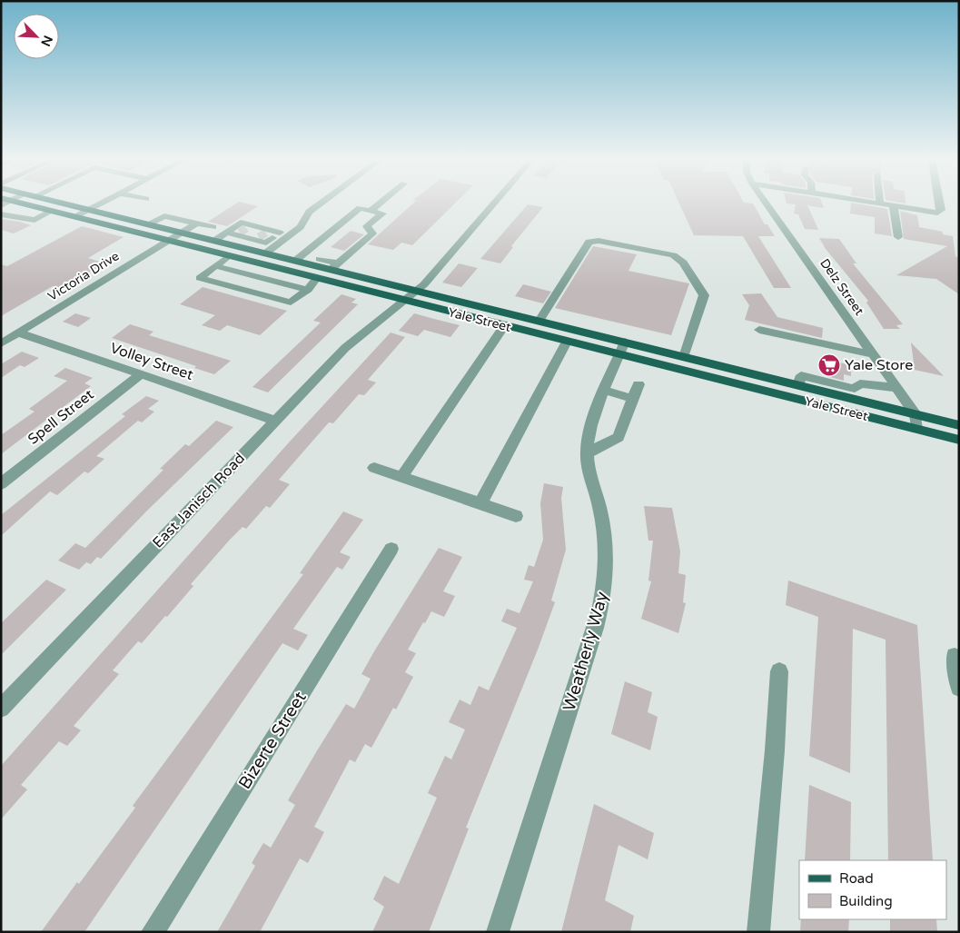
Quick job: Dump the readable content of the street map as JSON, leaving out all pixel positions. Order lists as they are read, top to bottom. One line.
{"streets":{"main road":["Yale Street"],"street":["Victoria Drive","Delz Street","Volley Street","Spell Street","East Janisch Road","Weatherly Way","Bizerte Street"]},"crossings":[["Victoria Drive","Yale Street"],["Victoria Drive","Volley Street"],["Delz Street","Yale Street"],["Yale Street","East Janisch Road"],["Yale Street","Weatherly Way"],["Volley Street","Spell Street"],["Volley Street","East Janisch Road"]],"places":{"supermarket":["Yale Store"]},"legend":["Road","Building"],"north":"bottom right"}
